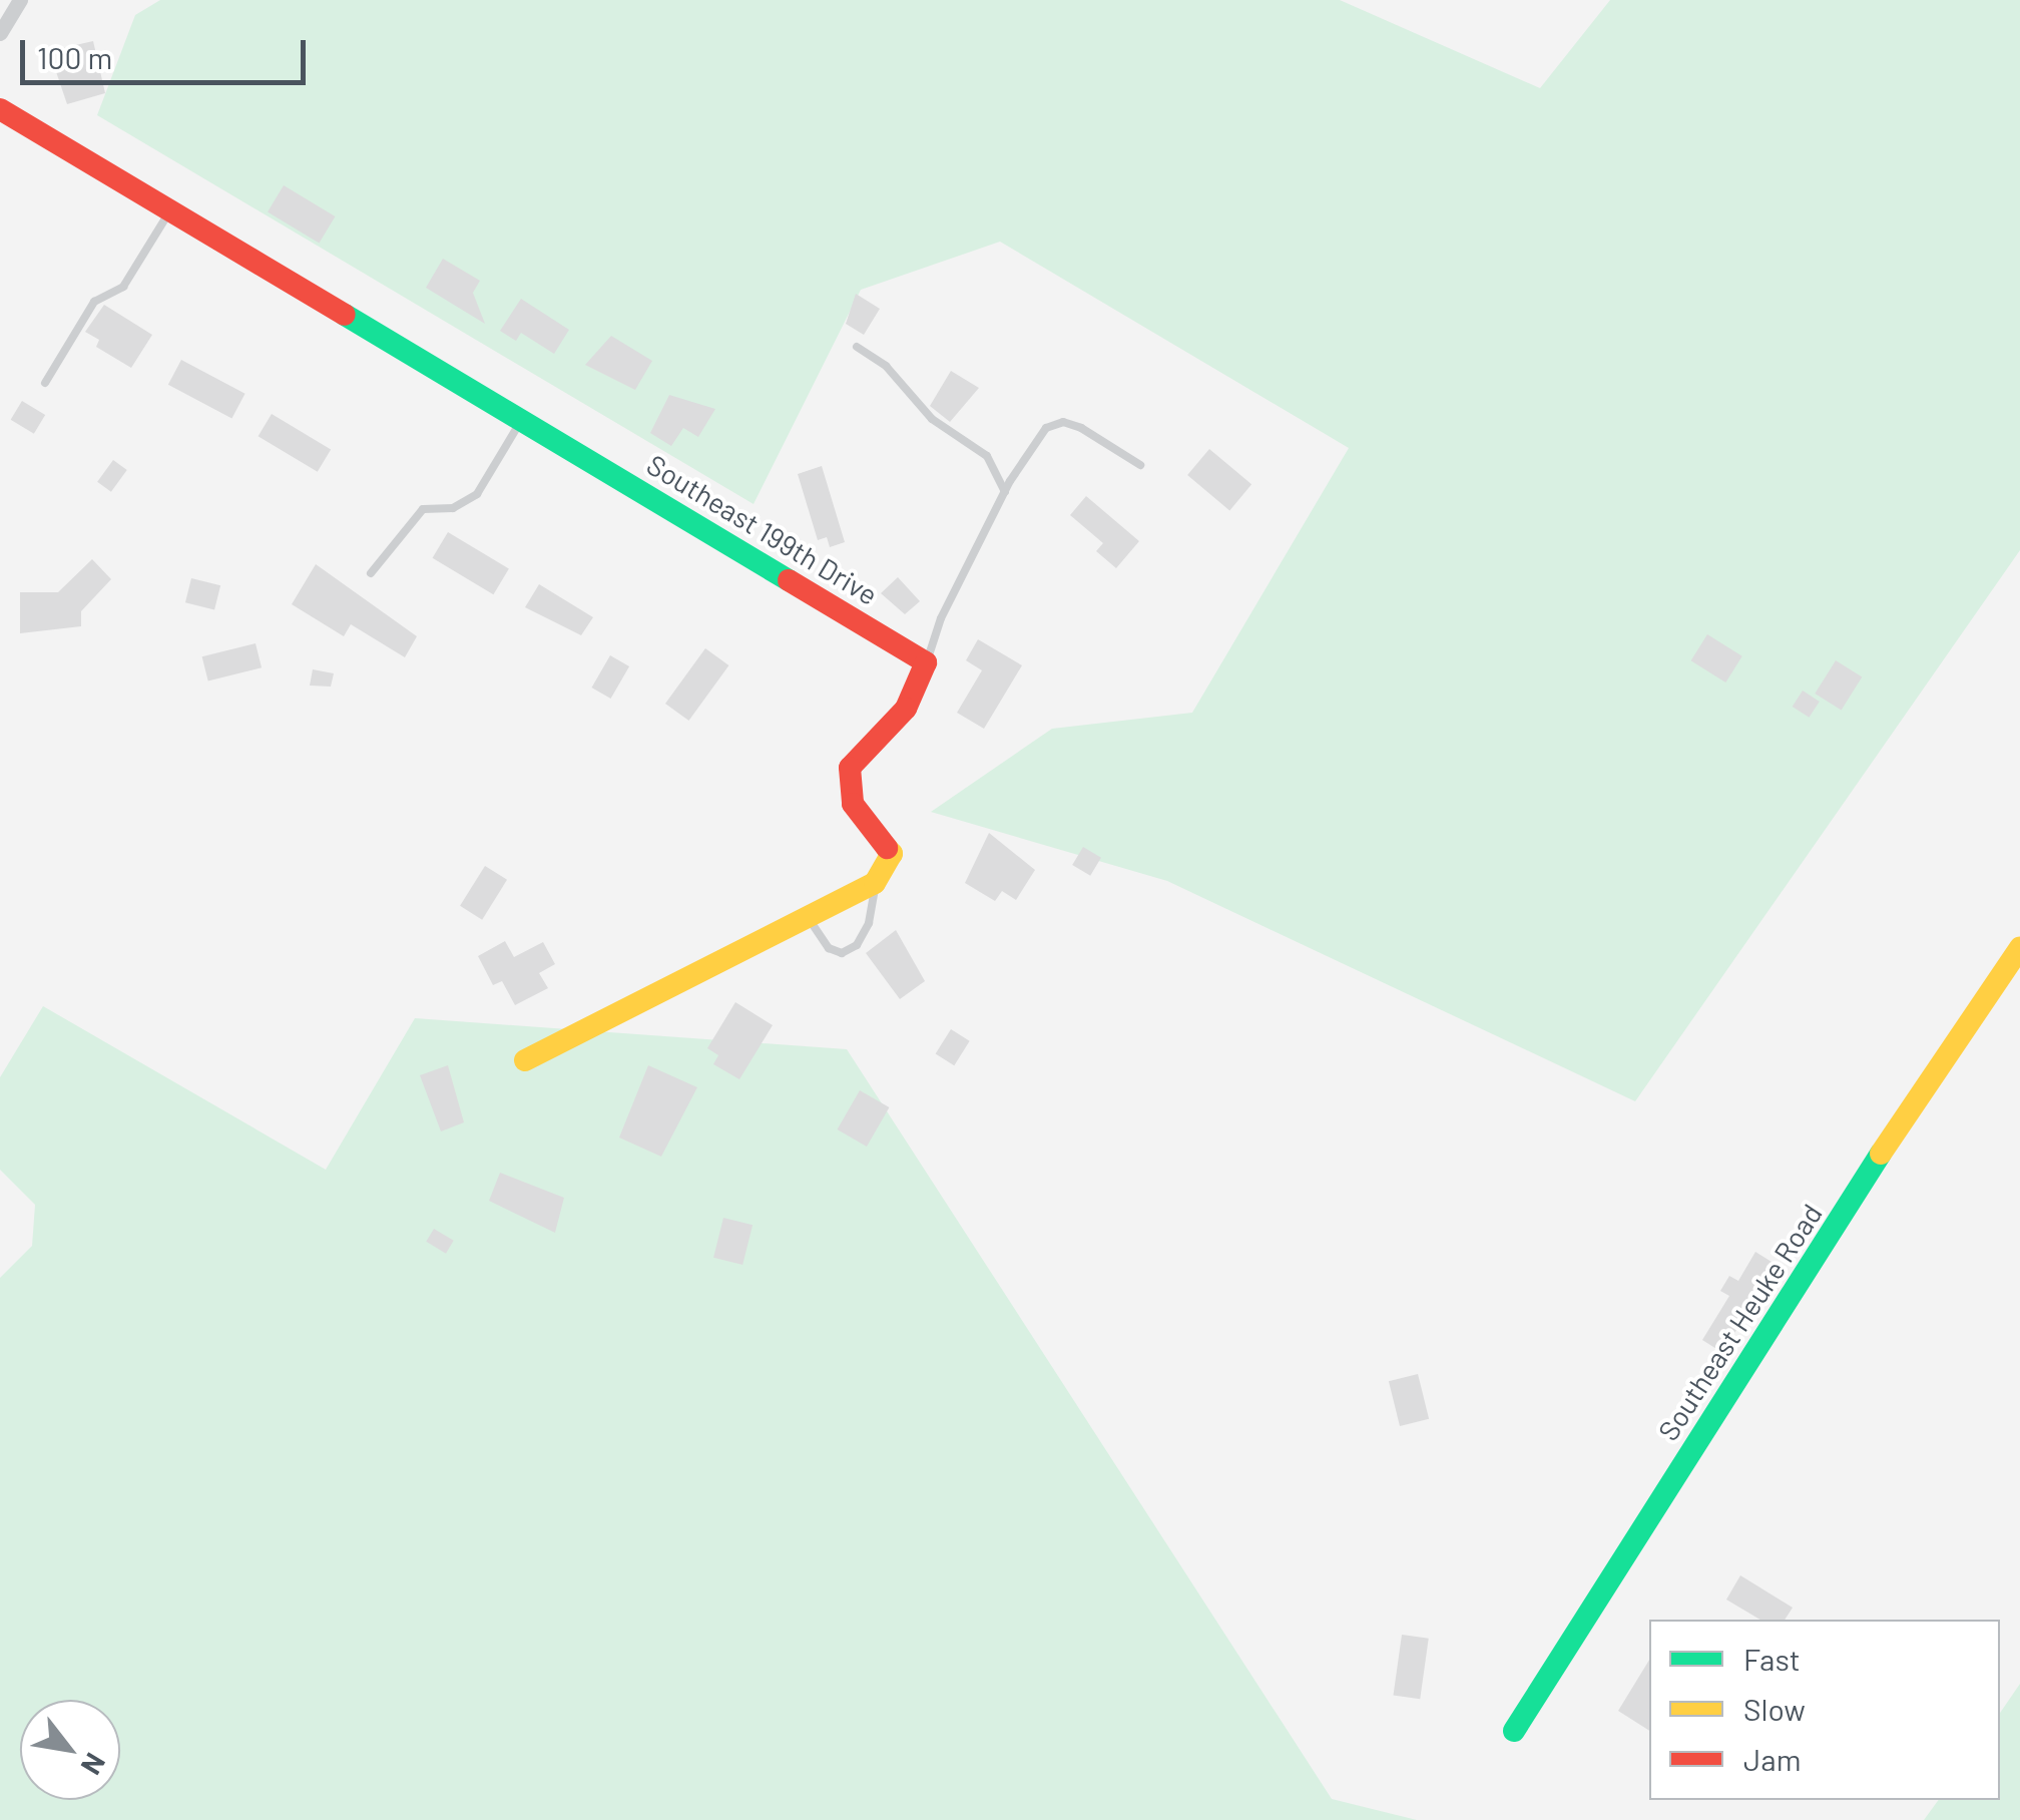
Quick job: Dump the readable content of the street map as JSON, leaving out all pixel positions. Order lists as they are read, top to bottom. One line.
{"streets":{"street":["Southeast 199th Drive","Southeast Heuke Road"]},"legend":["Fast","Slow","Jam"],"scale_bar":"100 m","north":"bottom right"}
